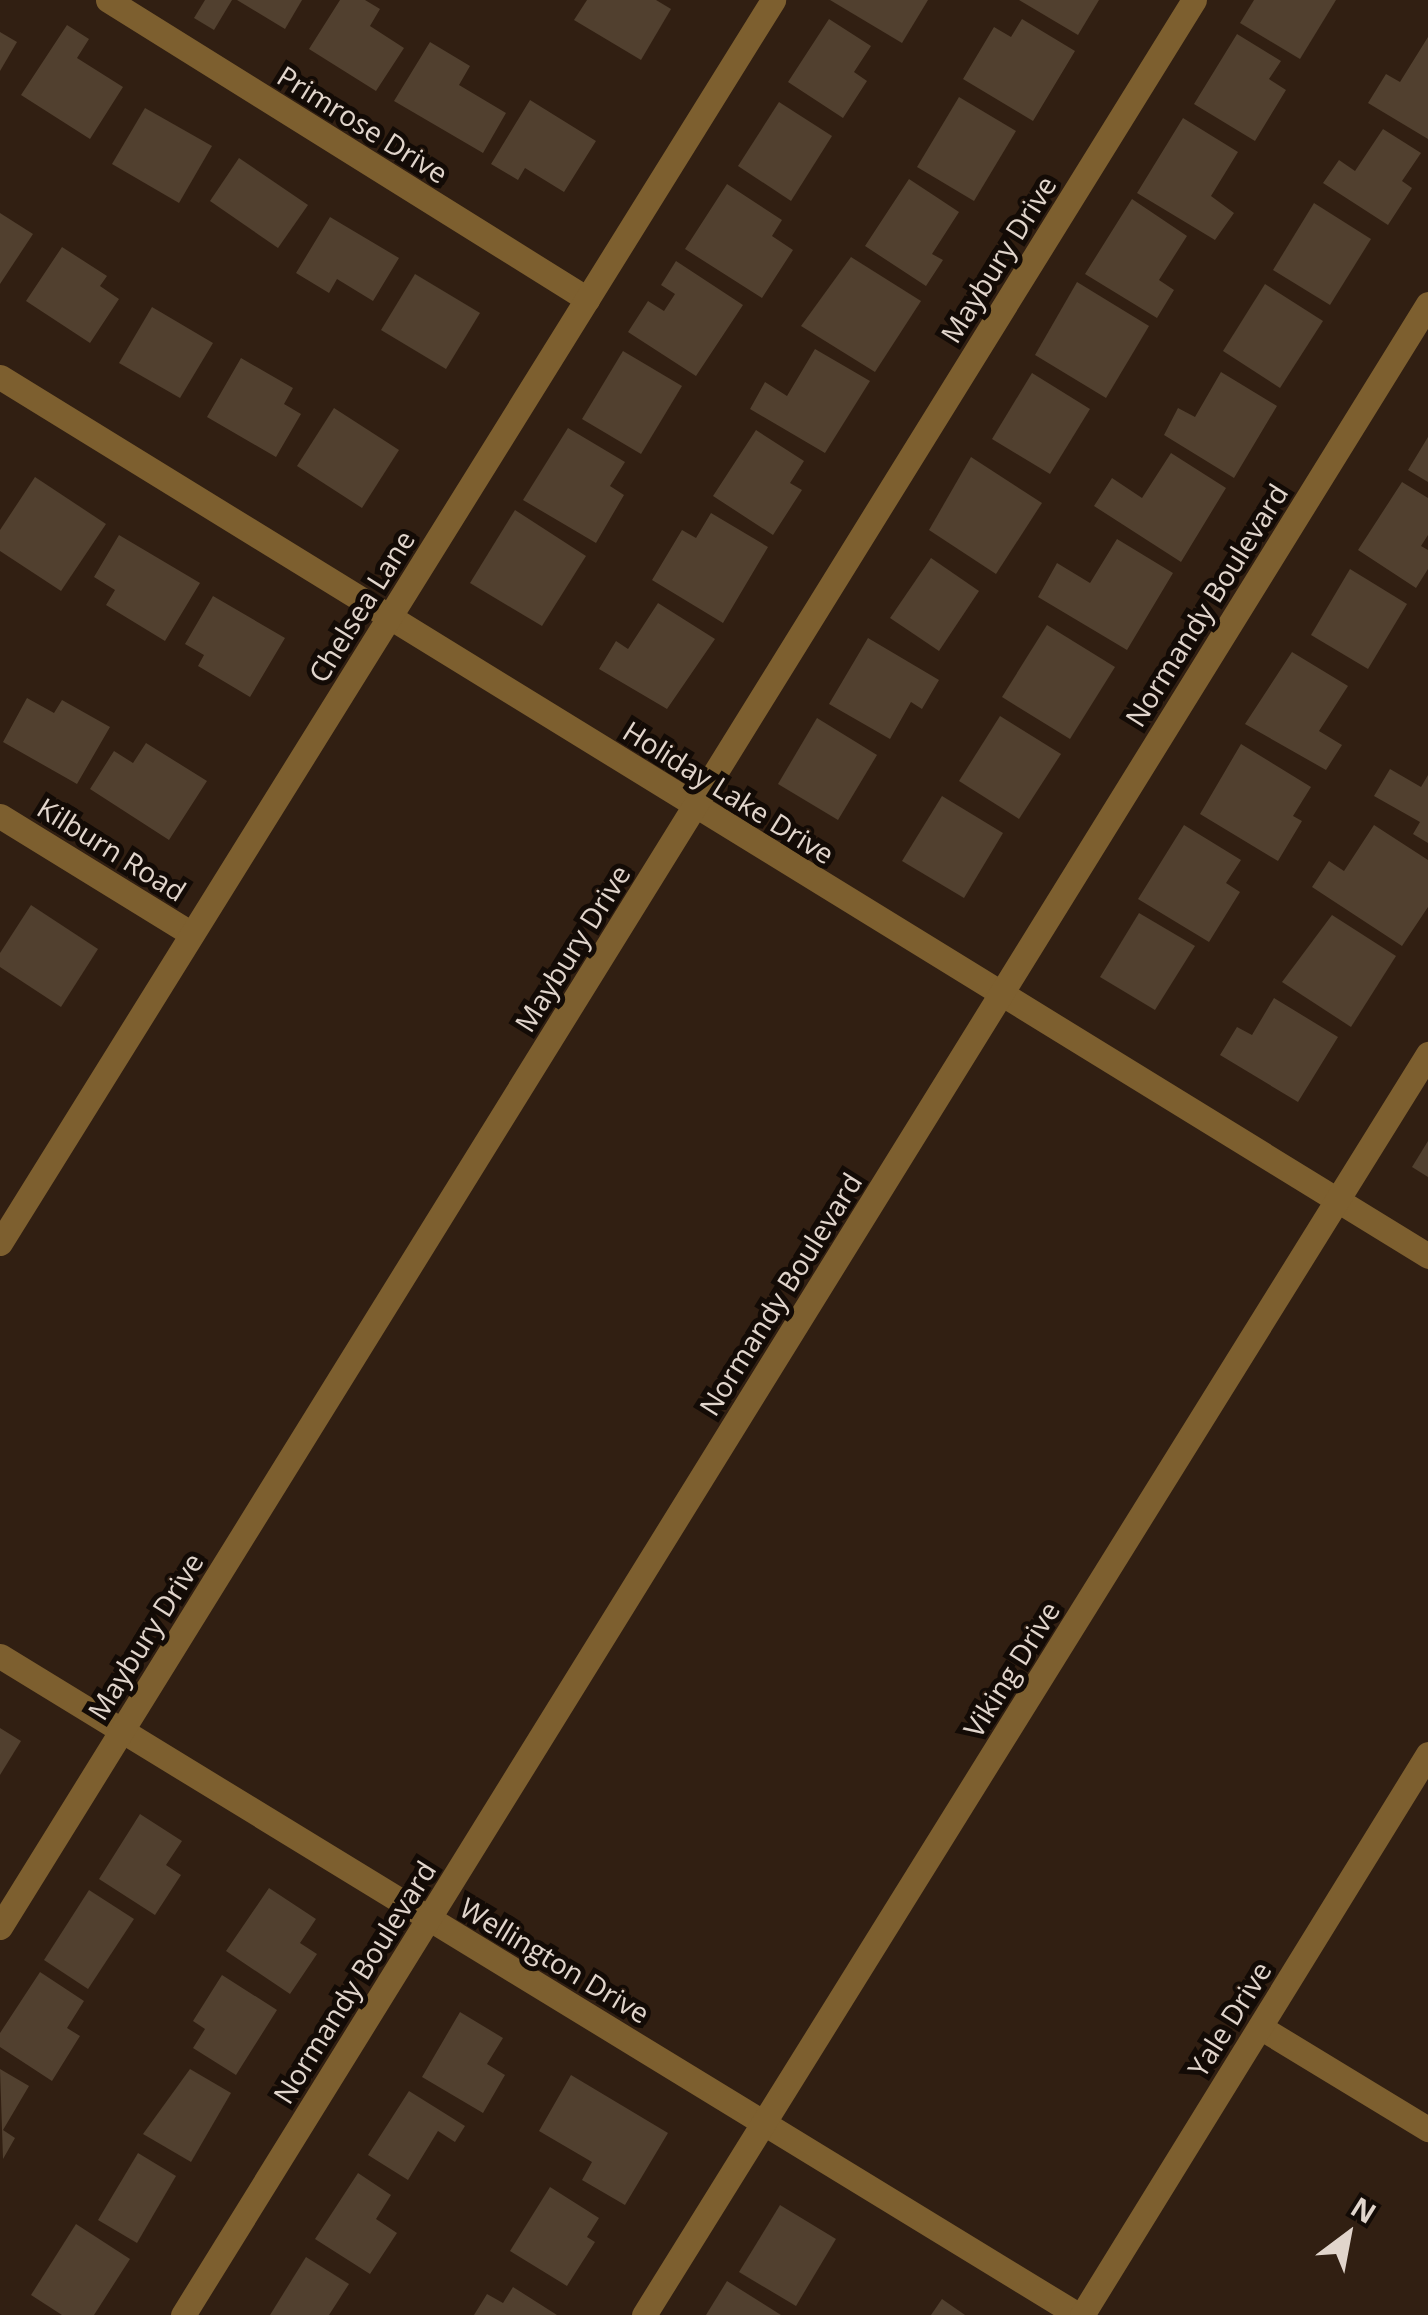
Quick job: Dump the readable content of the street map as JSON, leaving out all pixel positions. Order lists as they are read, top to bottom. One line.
{"streets":{"street":["Primrose Drive","Maybury Drive","Normandy Boulevard","Chelsea Lane","Holiday Lake Drive","Kilburn Road","Viking Drive","Wellington Drive","Yale Drive"]},"crossings":[["Primrose Drive","Chelsea Lane"],["Maybury Drive","Holiday Lake Drive"],["Maybury Drive","Wellington Drive"],["Normandy Boulevard","Holiday Lake Drive"],["Normandy Boulevard","Wellington Drive"],["Chelsea Lane","Holiday Lake Drive"],["Chelsea Lane","Kilburn Road"],["Holiday Lake Drive","Viking Drive"],["Viking Drive","Wellington Drive"],["Wellington Drive","Yale Drive"]],"north":"top right"}
